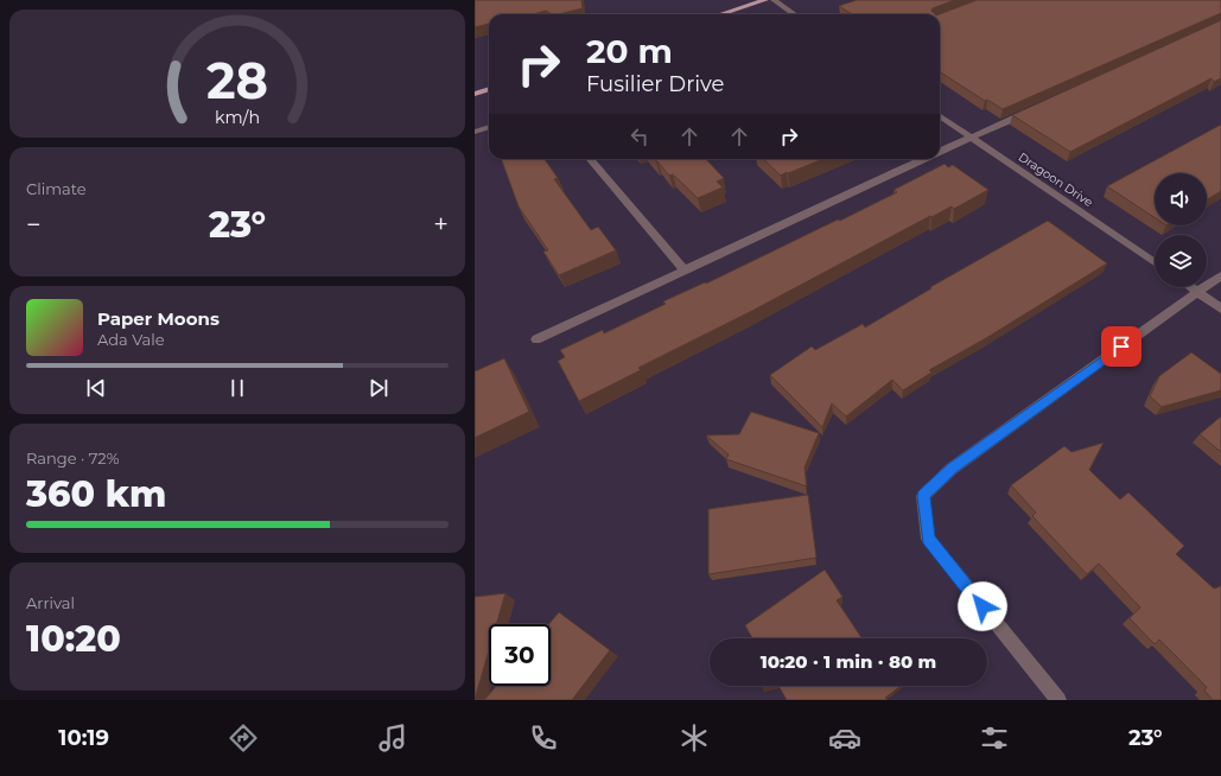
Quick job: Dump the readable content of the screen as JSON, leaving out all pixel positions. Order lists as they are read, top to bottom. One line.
{"streets":{"street":["Dragoon Drive"]},"page":{"turn":["20 m","Fusilier Drive"],"tile":["Climate",["Range · 72%","360 km"],["Arrival","10:20"]],"heat":["−","23°","+"],"song":["Paper Moons","Ada Vale"],"limit":"30","trip":"10:20 · 1 min · 80 m","tabs":["10:19","23°"],"gauge":["28","km/h"]}}
